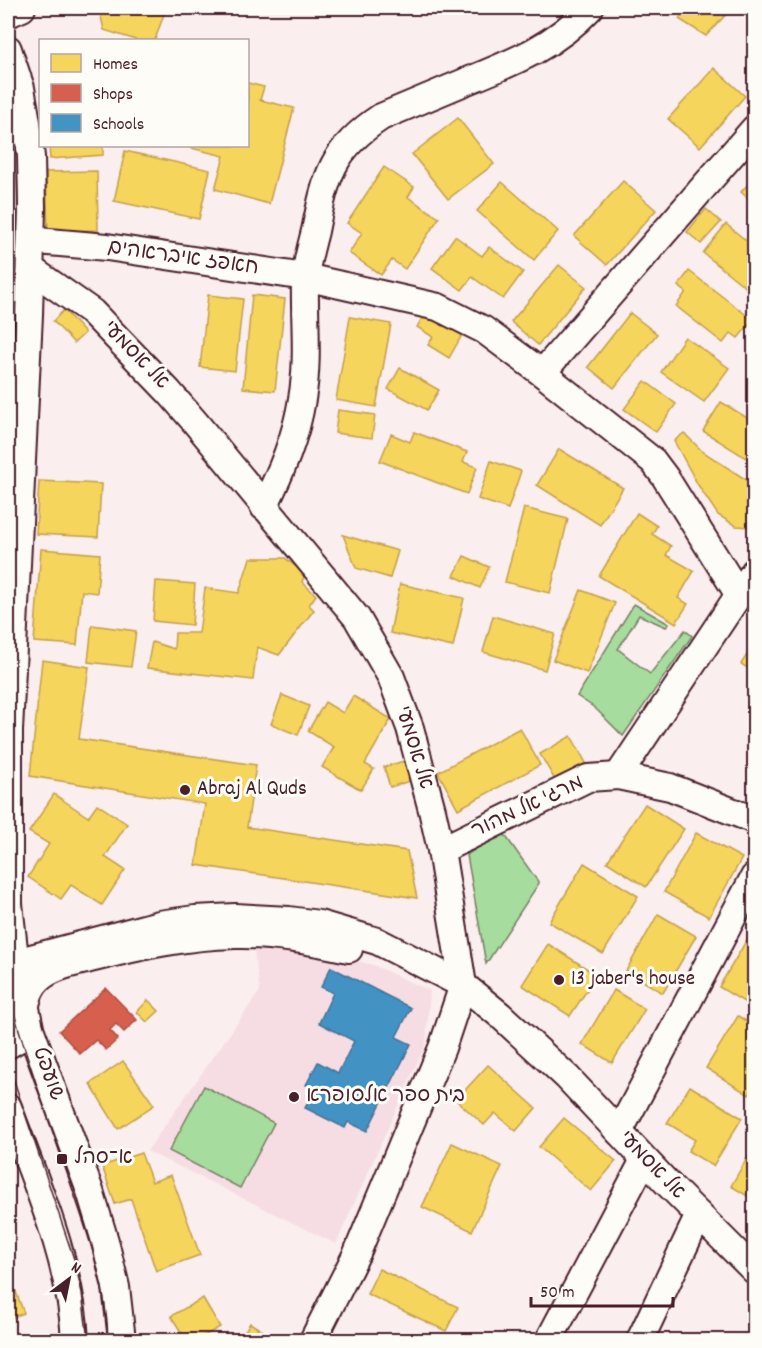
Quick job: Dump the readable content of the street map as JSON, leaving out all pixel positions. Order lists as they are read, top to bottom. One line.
{"streets":{"street":["חאפז איבראהים","אל אסמעי","מרג' אל מהור","שועפט"]},"crossings":[["אל אסמעי","מרג' אל מהור"],["אל אסמעי","שועפט"]],"places":{"other":["Abraj Al Quds","13 jaber's house","בית ספר אלסופרא"],"transit":["א־סהל"]},"legend":["Homes","Shops","Schools"],"scale_bar":"50 m","north":"top right"}
